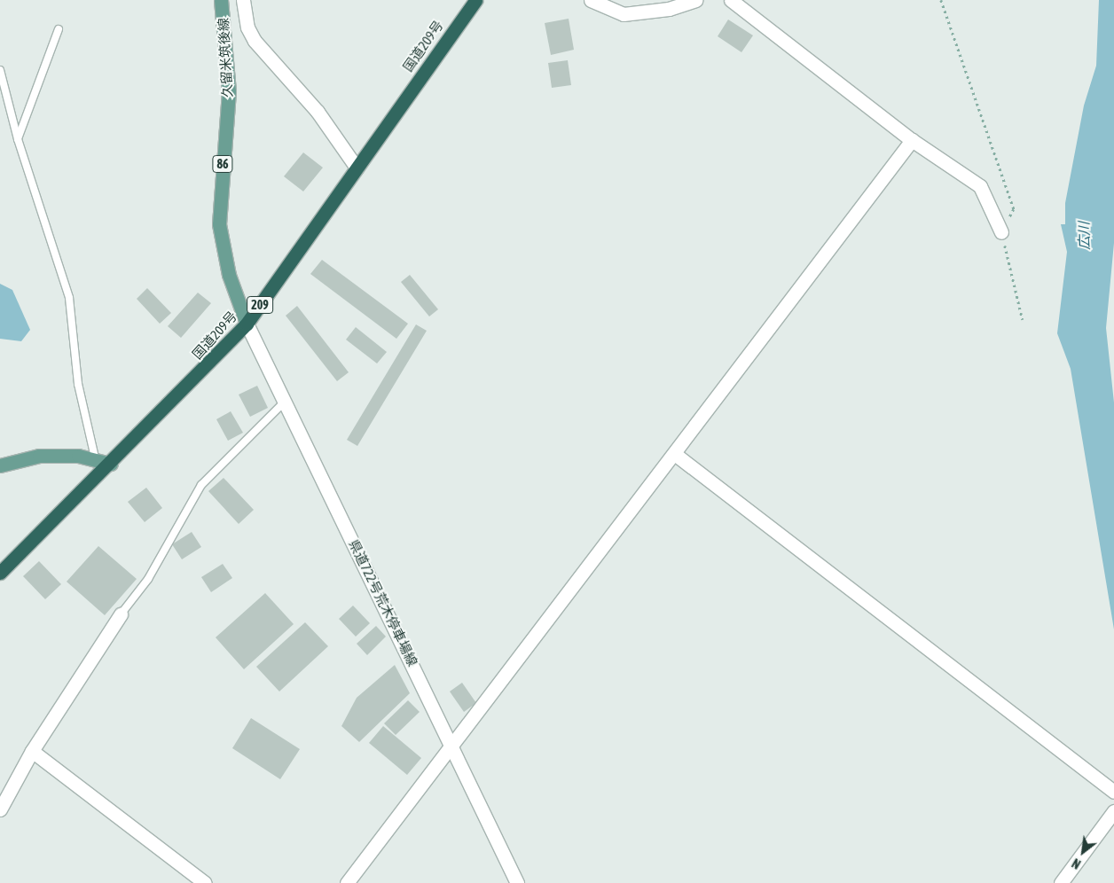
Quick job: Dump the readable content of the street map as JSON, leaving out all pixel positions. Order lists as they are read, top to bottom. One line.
{"streets":{"highway":["国道209号","209"],"main road":["久留米筑後線","86"],"street":["県道722号荒木停車場線"]},"crossings":[["国道209号","久留米筑後線"],["国道209号","県道722号荒木停車場線"],["久留米筑後線","県道722号荒木停車場線"]],"water":["広川"],"north":"bottom left"}
